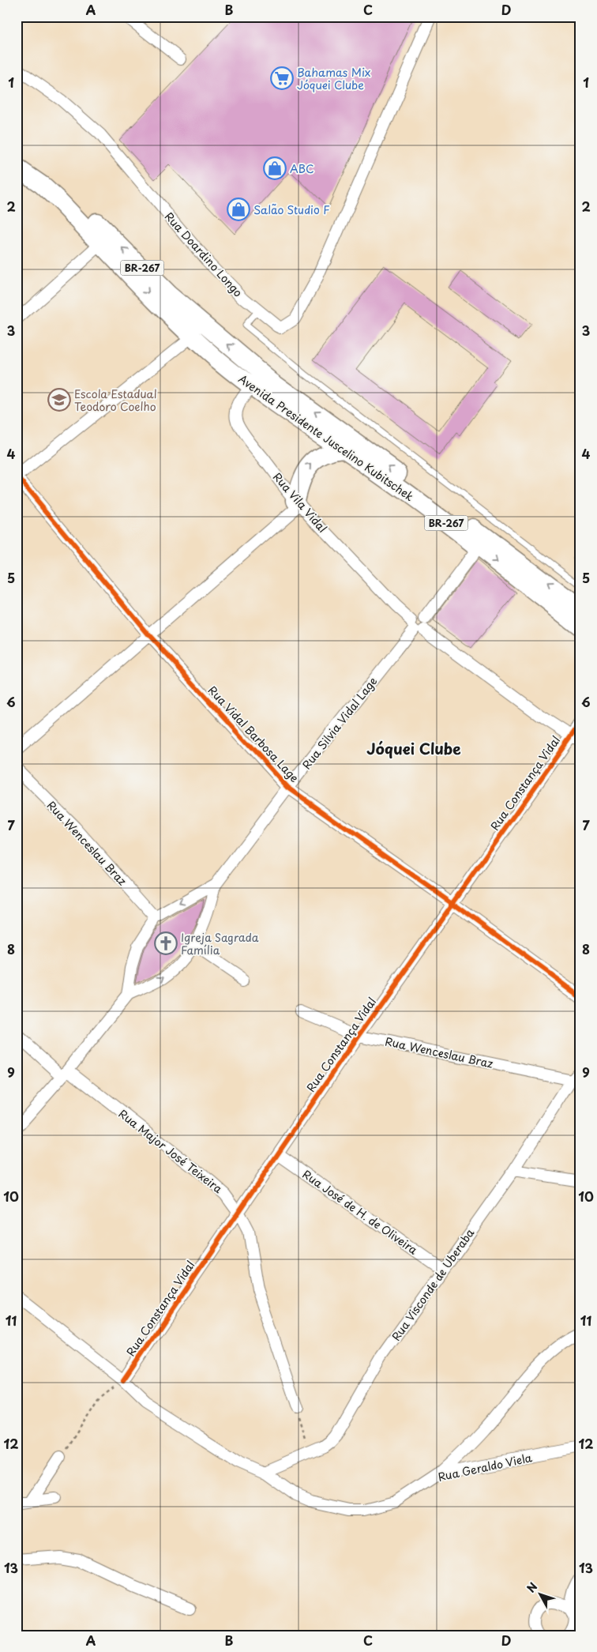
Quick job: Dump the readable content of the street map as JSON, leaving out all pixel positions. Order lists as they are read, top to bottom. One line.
{"streets":{"highway":["BR-267","Avenida Presidente Juscelino Kubitschek"],"street":["Rua Doardino Longo","Rua Vila Vidal","Rua Silvia Vidal Lage","Rua Vidal Barbosa Lage","Rua Constança Vidal","Rua Wenceslau Braz","Rua Major José Teixeira","Rua José de H. de Oliveira","Rua Visconde de Uberaba","Rua Geraldo Viela"]},"crossings":[["Avenida Presidente Juscelino Kubitschek","Rua Vila Vidal"],["Avenida Presidente Juscelino Kubitschek","Rua Silvia Vidal Lage"],["Rua Vila Vidal","Rua Silvia Vidal Lage"],["Rua Vila Vidal","Rua Constança Vidal"],["Rua Silvia Vidal Lage","Rua Vidal Barbosa Lage"],["Rua Silvia Vidal Lage","Rua Wenceslau Braz"],["Rua Vidal Barbosa Lage","Rua Constança Vidal"],["Rua Constança Vidal","Rua Wenceslau Braz"],["Rua Constança Vidal","Rua Major José Teixeira"],["Rua Constança Vidal","Rua José de H. de Oliveira"],["Rua Constança Vidal","Rua Geraldo Viela"],["Rua Wenceslau Braz","Rua Visconde de Uberaba"],["Rua José de H. de Oliveira","Rua Visconde de Uberaba"],["Rua Visconde de Uberaba","Rua Geraldo Viela"]],"districts":["Jóquei Clube"],"places":{"supermarket":["Bahamas Mix Jóquei Clube"],"shop":["ABC","Salão Studio F"],"school or university":["Escola Estadual Teodoro Coelho"],"church":["Igreja Sagrada Família"]},"north":"top left","grid":{"columns":["A","B","C","D"],"rows":["1","2","3","4","5","6","7","8","9","10","11","12","13"]}}
